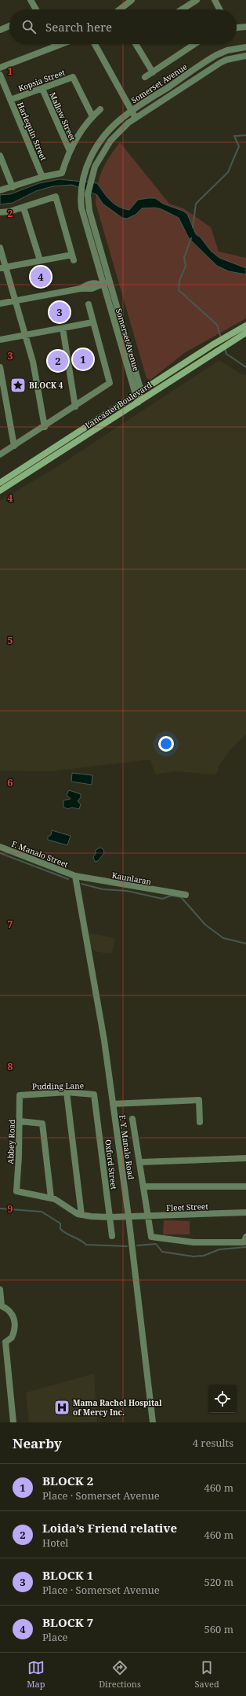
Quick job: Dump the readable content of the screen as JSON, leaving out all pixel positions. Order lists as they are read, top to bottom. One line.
{"streets":{"main road":["Lancaster Boulevard"],"street":["Kopsia Street","Somerset Avenue","Mallow Street","Harlequin Street","F. Manalo Street","Kaunlaran","Pudding Lane","Abbey Road","F. Y. Manalo Road","Oxford Street","Fleet Street"]},"crossings":[["Kopsia Street","Mallow Street"],["Kopsia Street","Harlequin Street"],["Somerset Avenue","Lancaster Boulevard"],["F. Manalo Street","Kaunlaran"],["F. Manalo Street","F. Y. Manalo Road"],["Kaunlaran","F. Y. Manalo Road"],["Pudding Lane","Abbey Road"],["Pudding Lane","Oxford Street"],["F. Y. Manalo Road","Fleet Street"],["Oxford Street","Fleet Street"]],"places":{"place":["BLOCK 4"],"hospital":["Mama Rachel Hospital of Mercy Inc."]},"page":{"search":"Search here","pins":["4","3","1","2"],"heading":["Nearby","4 results"],"list":[{"mark":"1","name":"BLOCK 2","note":"Place · Somerset Avenue","value":"460 m"},{"mark":"2","name":"Loida’s Friend relative","note":"Hotel","value":"460 m"},{"mark":"3","name":"BLOCK 1","note":"Place · Somerset Avenue","value":"520 m"},{"mark":"4","name":"BLOCK 7","note":"Place","value":"560 m"}],"nav":["Map","Directions","Saved"]},"grid":{"rows":["1","2","3","4","5","6","7","8","9"]}}
